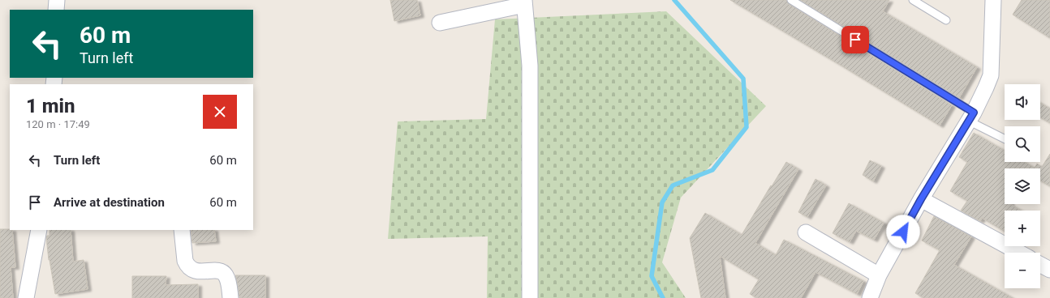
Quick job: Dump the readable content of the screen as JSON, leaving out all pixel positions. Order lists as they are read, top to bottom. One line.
{"page":{"turn":["60 m","Turn left"],"map_buttons":["+","−"],"heading":["1 min","120 m · 17:49"],"list":[{"name":"Turn left","value":"60 m"},{"name":"Arrive at destination","value":"60 m"}]}}
